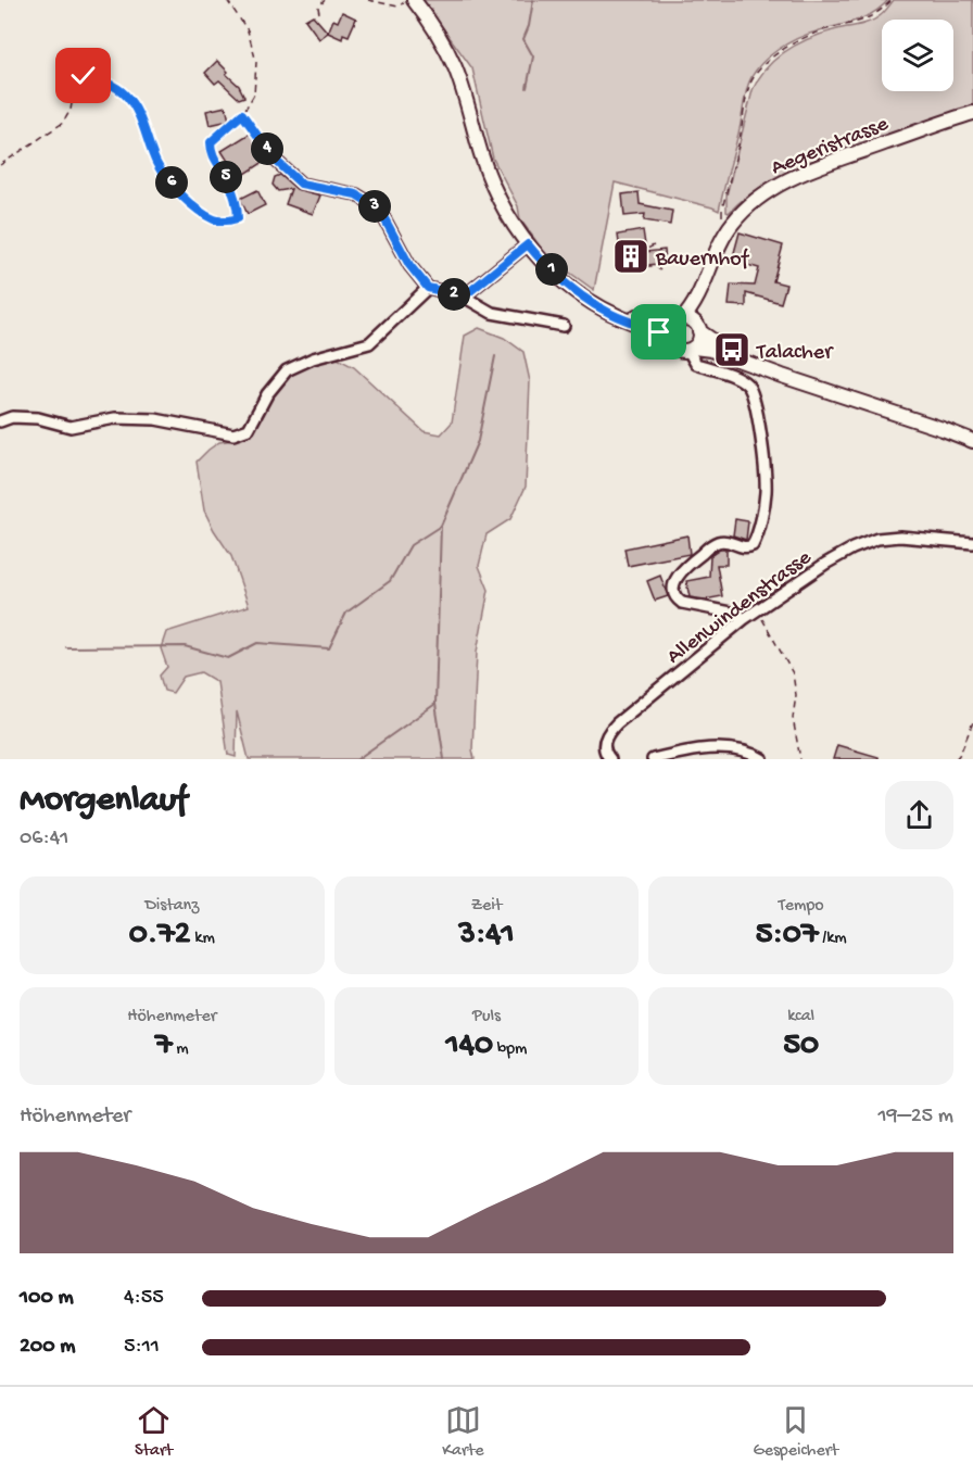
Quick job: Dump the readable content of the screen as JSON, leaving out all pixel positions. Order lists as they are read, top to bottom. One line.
{"streets":{"main road":["Aegeristrasse"],"street":["Allenwindenstrasse"]},"places":{"building":["Bauernhof"],"bus stop":["Talacher"]},"page":{"pins":["4","5","6","3","1","2"],"heading":["Morgenlauf","06:41"],"stats":[["Distanz","0.72 km"],["Zeit","3:41"],["Tempo","5:07 /km"],["Höhenmeter","7 m"],["Puls","140 bpm"],["kcal","50"]],"chart":["Höhenmeter","19–25 m"],"list":[{"name":"100 m","note":"4:55"},{"name":"200 m","note":"5:11"}],"tabs":["Start","Karte","Gespeichert"]}}
